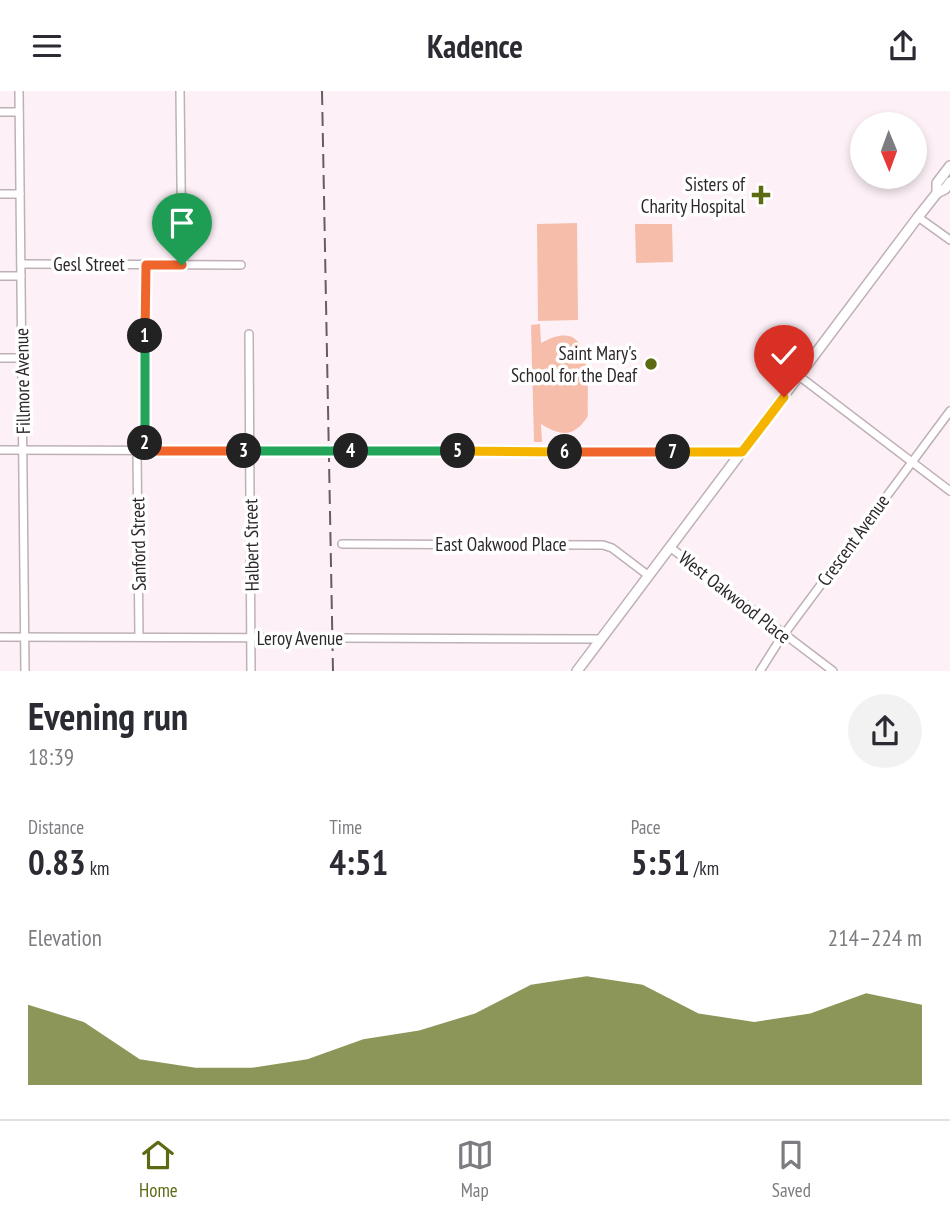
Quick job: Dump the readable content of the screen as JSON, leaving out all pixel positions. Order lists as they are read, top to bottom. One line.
{"streets":{"street":["Gesl Street","Fillmore Avenue","Crescent Avenue","Sanford Street","East Oakwood Place","Halbert Street","West Oakwood Place","Leroy Avenue"]},"crossings":[["Gesl Street","Fillmore Avenue"],["Gesl Street","Sanford Street"],["Fillmore Avenue","Leroy Avenue"],["Crescent Avenue","West Oakwood Place"],["Sanford Street","Leroy Avenue"],["Halbert Street","Leroy Avenue"]],"places":{"health":["Sisters of Charity Hospital"],"other":["Saint Mary's School for the Deaf"]},"north":"bottom","page":{"header":"Kadence","pins":["1","2","3","4","5","6","7"],"heading":["Evening run","18:39"],"stats":[["Distance","0.83 km"],["Time","4:51"],["Pace","5:51 /km"]],"chart":["Elevation","214–224 m"],"tabs":["Home","Map","Saved"]}}
